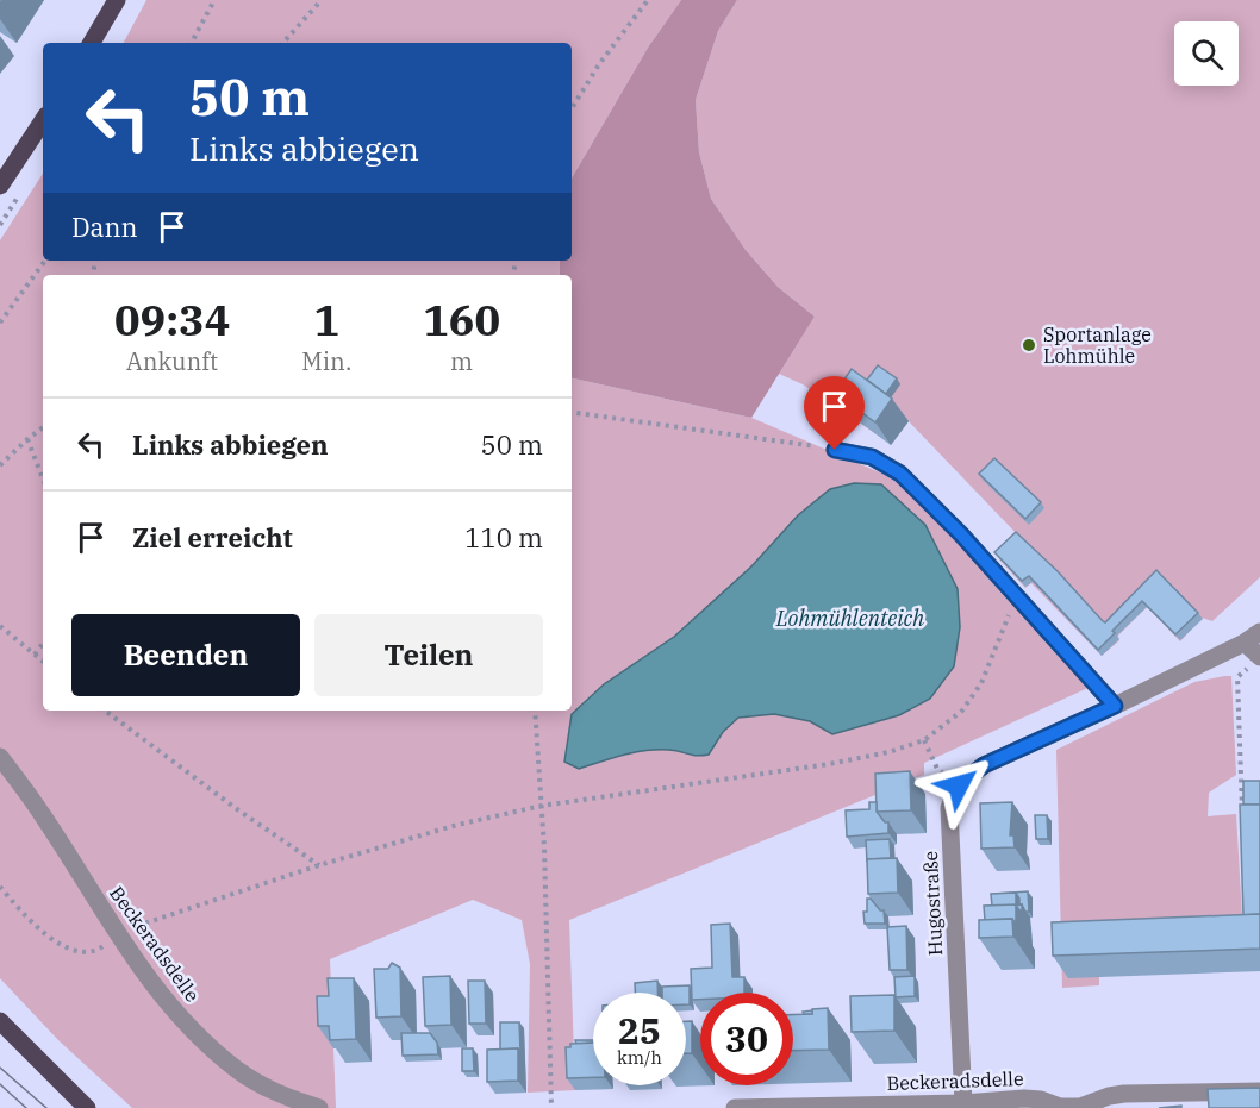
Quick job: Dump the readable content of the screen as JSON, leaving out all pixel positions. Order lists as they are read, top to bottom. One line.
{"streets":{"street":["Hugostraße","Beckeradsdelle"]},"crossings":[["Hugostraße","Beckeradsdelle"]],"water":["Lohmühlenteich"],"places":["Sportanlage Lohmühle"],"page":{"turn":["50 m","Links abbiegen"],"then":"Dann","eta":["09:34","Ankunft","1","Min.","160","m"],"list":[{"name":"Links abbiegen","value":"50 m"},{"name":"Ziel erreicht","value":"110 m"}],"buttons":["Beenden","Teilen"],"speed":"25 km/h","limit":"30"}}
